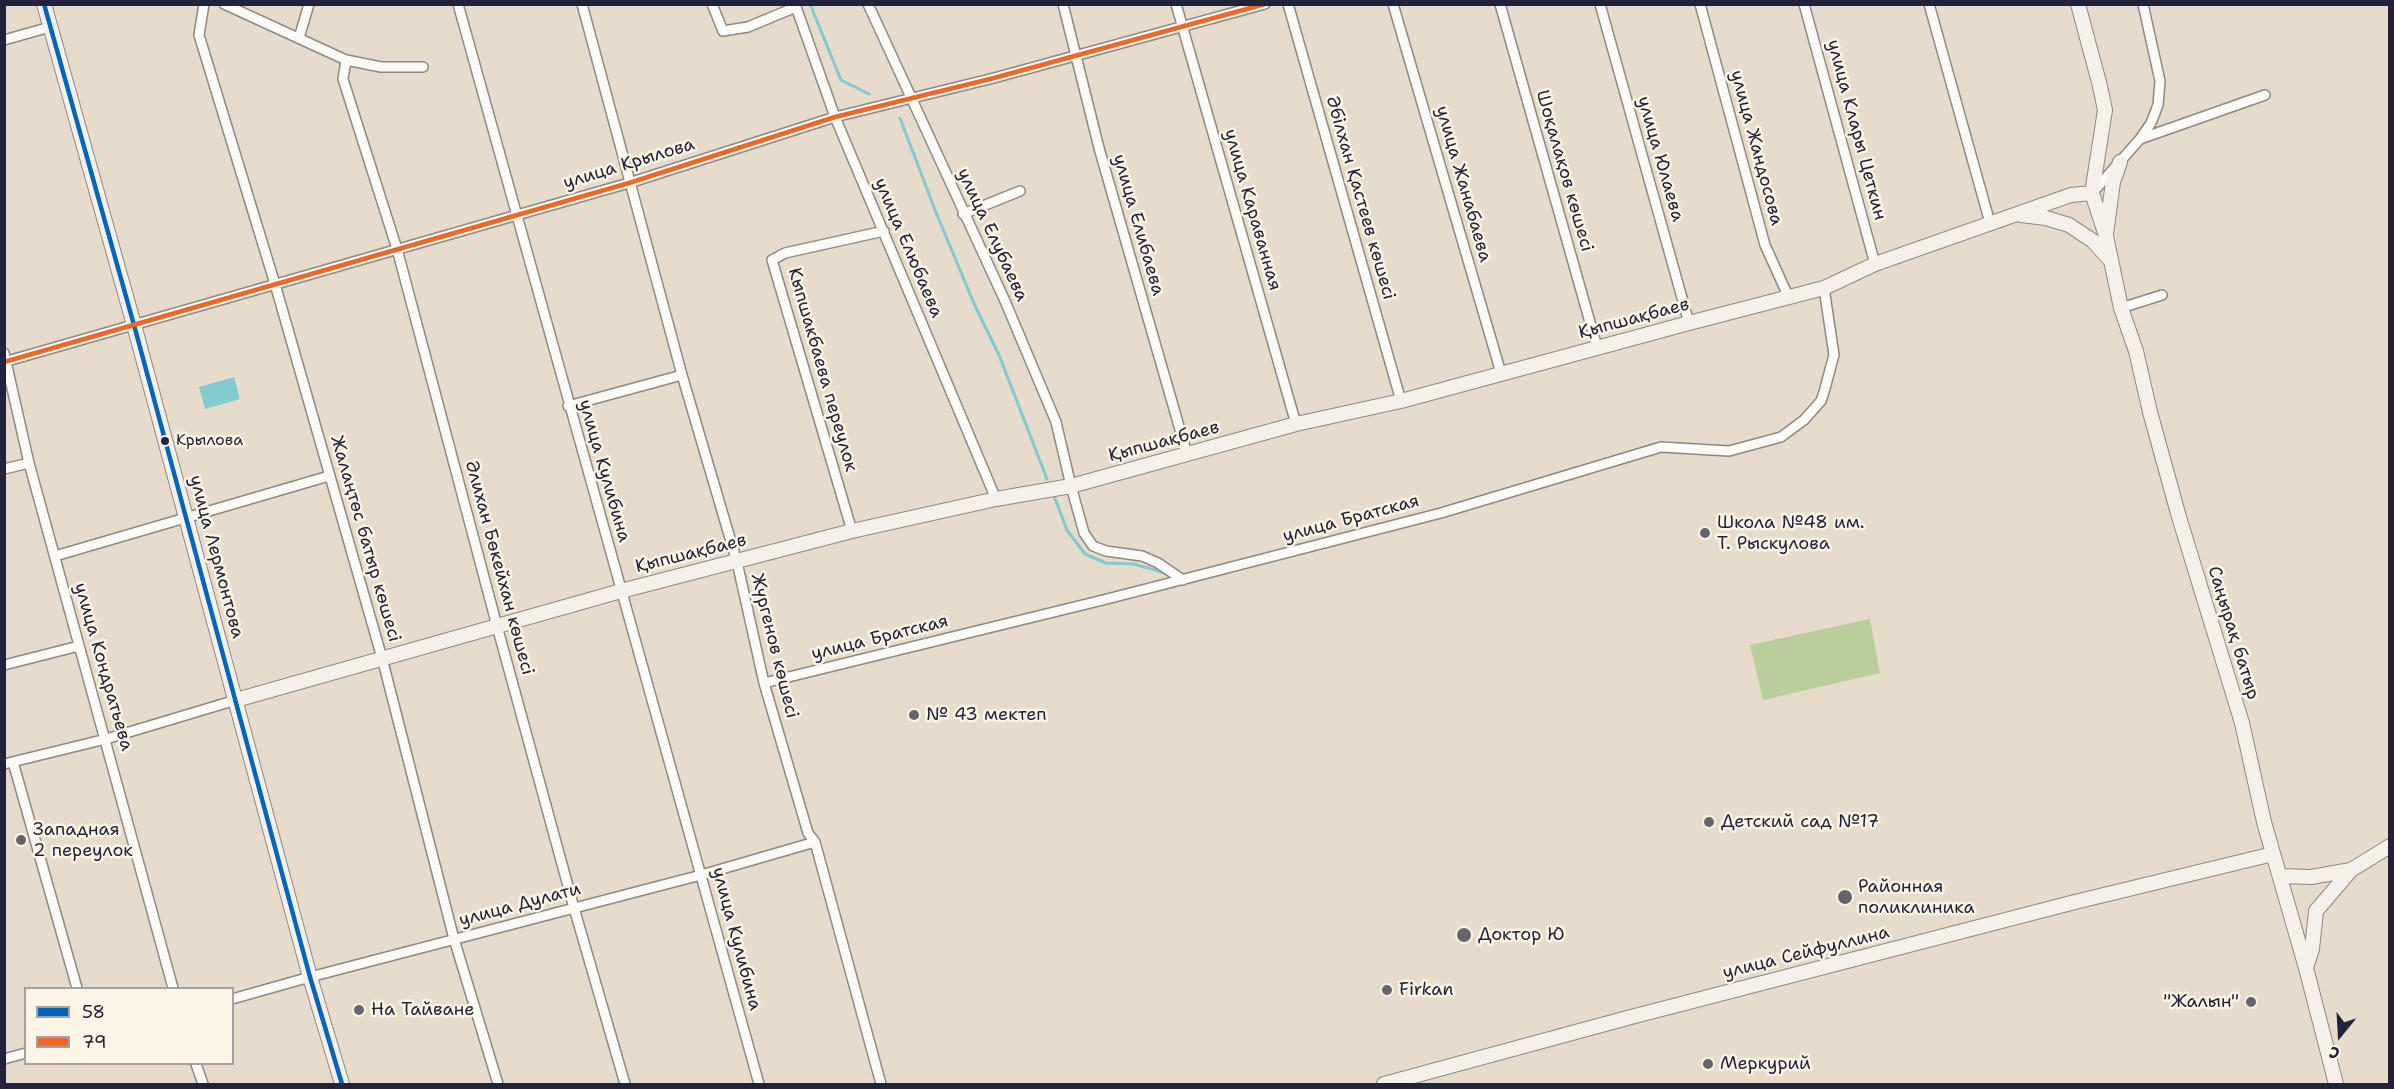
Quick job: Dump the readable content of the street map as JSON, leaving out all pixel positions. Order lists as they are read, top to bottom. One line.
{"streets":{"street":["улица Клары Цеткин","улица Жандосова","улица Юлаева","улица Крылова","Шоқалақов көшесі","улица Жанабаева","Әбілхан Қастеев көшесі","улица Караванная","улица Елибаева","улица Елубаева","улица Елюбаева","Қыпшақбаев","Кыпшакбаева переулок","улица Кулибина","улица Братская","Жалаңтөс батыр көшесі","улица Лермонтова","Әлихан Бөкейхан көшесі","Саңырақ батыр","Жүргенов көшесі","улица Кондратьева","улица Дулати","улица Сейфуллина"]},"crossings":[["улица Клары Цеткин","Қыпшақбаев"],["улица Жандосова","Қыпшақбаев"],["улица Юлаева","Қыпшақбаев"],["улица Крылова","улица Караванная"],["улица Крылова","улица Елибаева"],["улица Крылова","улица Елубаева"],["улица Крылова","улица Елюбаева"],["улица Крылова","улица Кулибина"],["улица Крылова","Жалаңтөс батыр көшесі"],["улица Крылова","улица Лермонтова"],["улица Крылова","Әлихан Бөкейхан көшесі"],["улица Крылова","Жүргенов көшесі"],["улица Крылова","улица Кондратьева"],["Шоқалақов көшесі","Қыпшақбаев"],["улица Жанабаева","Қыпшақбаев"],["Әбілхан Қастеев көшесі","Қыпшақбаев"],["улица Караванная","Қыпшақбаев"],["улица Елибаева","Қыпшақбаев"],["улица Елубаева","Қыпшақбаев"],["улица Елубаева","улица Братская"],["улица Елюбаева","Қыпшақбаев"],["улица Елюбаева","Кыпшакбаева переулок"],["Қыпшақбаев","Кыпшакбаева переулок"],["Қыпшақбаев","улица Кулибина"],["Қыпшақбаев","улица Братская"],["Қыпшақбаев","Жалаңтөс батыр көшесі"],["Қыпшақбаев","улица Лермонтова"],["Қыпшақбаев","Әлихан Бөкейхан көшесі"],["Қыпшақбаев","Саңырақ батыр"],["Қыпшақбаев","Жүргенов көшесі"],["улица Кулибина","улица Дулати"],["улица Братская","Жүргенов көшесі"],["Жалаңтөс батыр көшесі","улица Дулати"],["улица Лермонтова","улица Дулати"],["Әлихан Бөкейхан көшесі","улица Дулати"],["Саңырақ батыр","улица Сейфуллина"],["Жүргенов көшесі","улица Дулати"]],"places":["Крылова","Школа №48 им. Т. Рыскулова","№ 43 мектеп","Детский сад №17","Западная 2 переулок","Районная поликлиника","Доктор Ю","Firkan","\"Жалын\"","На Тайване","Меркурий"],"lines":["transit line 58","transit line 79"],"legend":["58","79"],"north":"bottom"}
